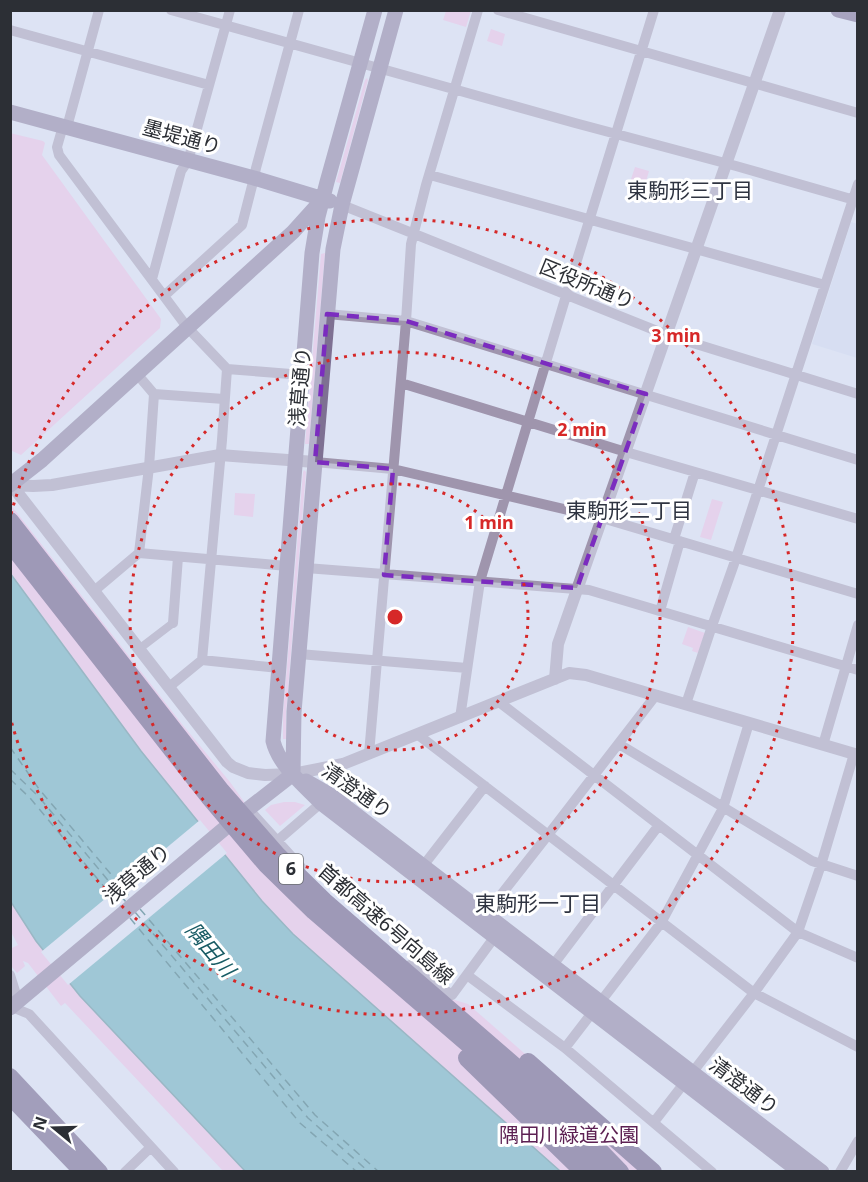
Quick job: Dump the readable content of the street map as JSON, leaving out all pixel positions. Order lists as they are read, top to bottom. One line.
{"streets":{"highway":["6","首都高速6号向島線"],"main road":["墨堤通り","浅草通り","清澄通り"],"street":["区役所通り"]},"crossings":[["墨堤通り","区役所通り"],["墨堤通り","浅草通り"],["区役所通り","浅草通り"],["浅草通り","清澄通り"]],"districts":["東駒形三丁目","東駒形二丁目","東駒形一丁目"],"water":["隅田川"],"parks":["隅田川緑道公園"],"north":"left","rings":["3 min","2 min","1 min"]}
